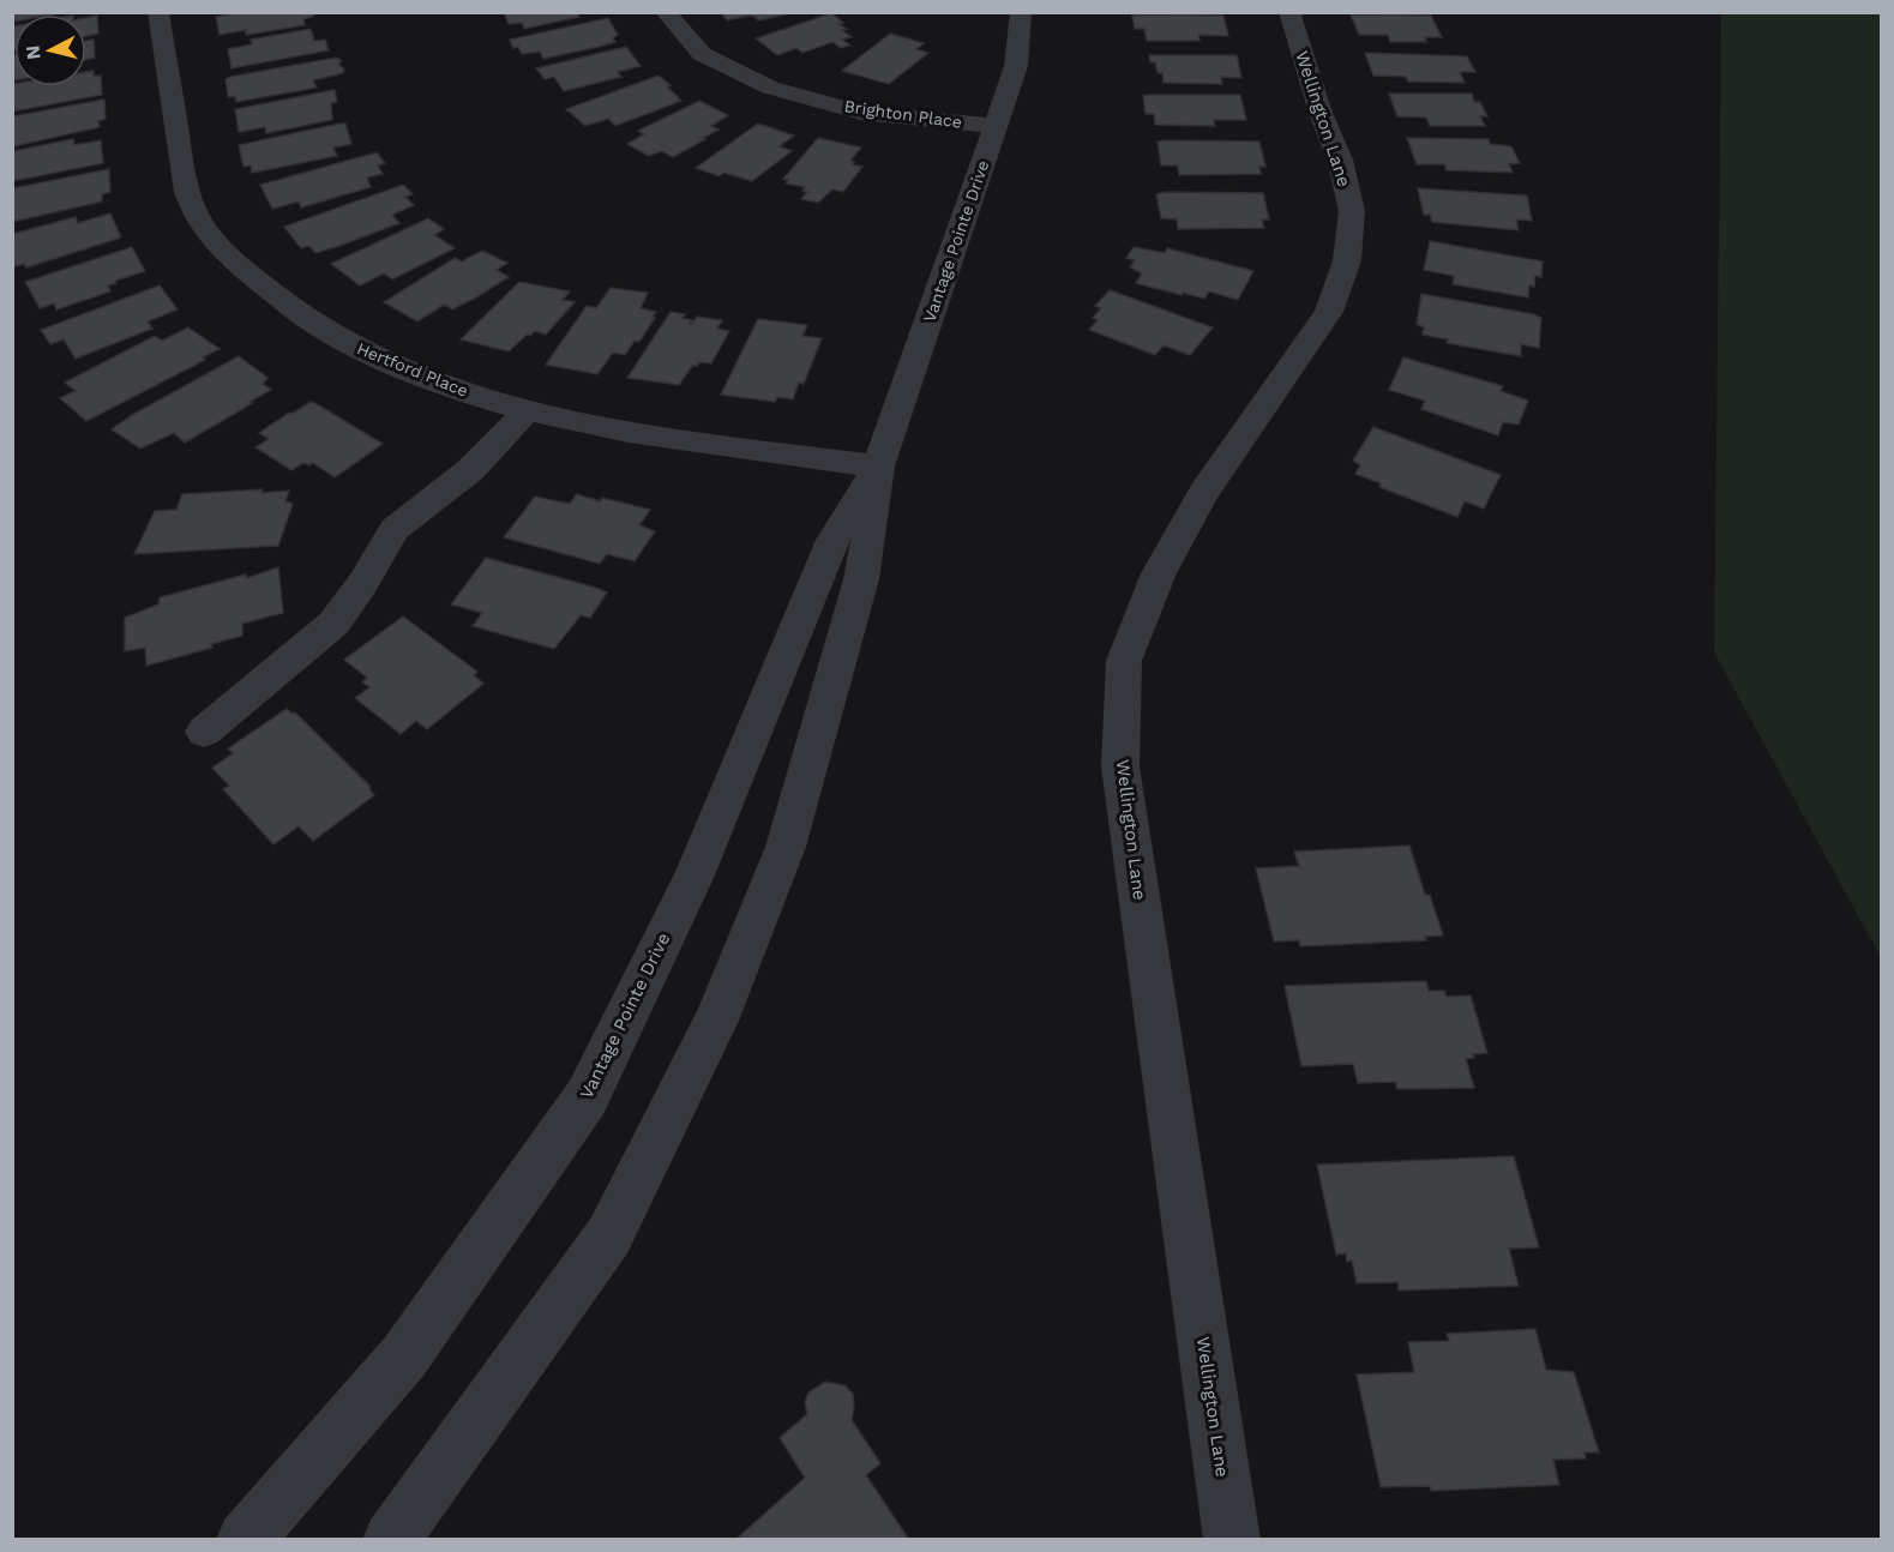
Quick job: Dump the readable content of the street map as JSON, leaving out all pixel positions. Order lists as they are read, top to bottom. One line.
{"streets":{"street":["Brighton Place","Wellington Lane","Vantage Pointe Drive","Hertford Place"]},"crossings":[["Brighton Place","Vantage Pointe Drive"],["Vantage Pointe Drive","Hertford Place"]],"north":"left"}
